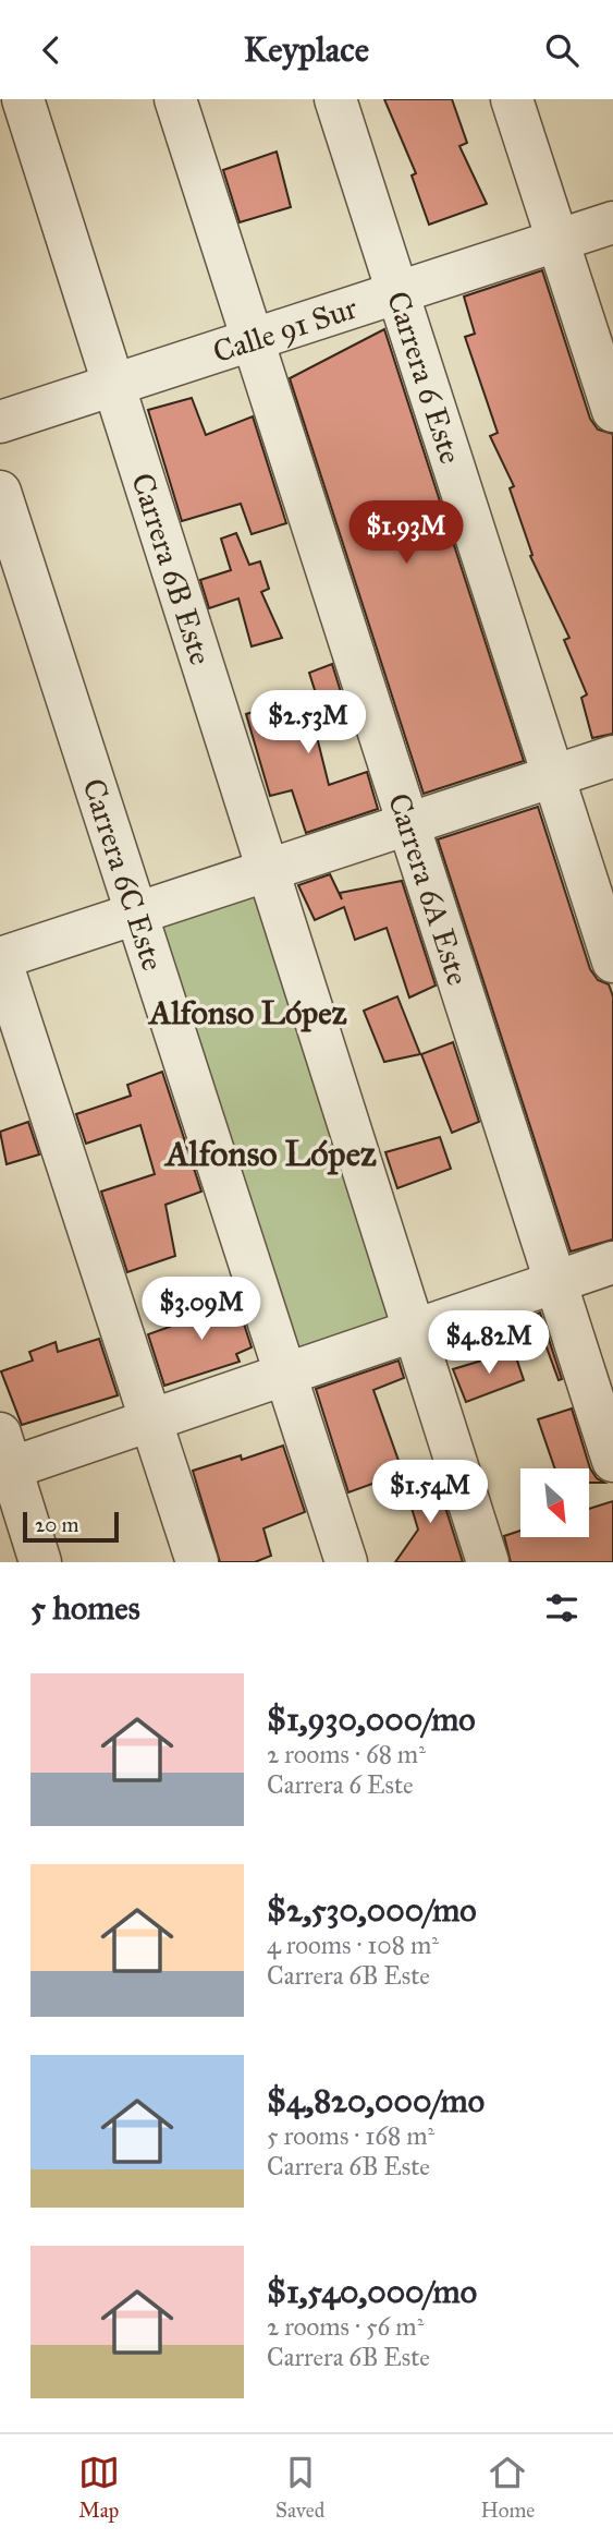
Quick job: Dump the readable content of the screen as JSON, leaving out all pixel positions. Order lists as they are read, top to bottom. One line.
{"streets":{"street":["Calle 91 Sur","Carrera 6 Este","Carrera 6B Este","Carrera 6C Este","Carrera 6A Este"]},"crossings":[["Calle 91 Sur","Carrera 6 Este"],["Calle 91 Sur","Carrera 6B Este"],["Calle 91 Sur","Carrera 6A Este"]],"districts":["Alfonso López","Alfonso López"],"scale_bar":"20 m","north":"bottom right","page":{"header":"Keyplace","price":["$1.93M","$2.53M","$3.09M","$4.82M","$1.54M"],"scale":"20 m","heading":"5 homes","list":[{"name":"$1,930,000/mo","note":"2 rooms · 68 m² · Carrera 6 Este"},{"name":"$2,530,000/mo","note":"4 rooms · 108 m² · Carrera 6B Este"},{"name":"$4,820,000/mo","note":"5 rooms · 168 m² · Carrera 6B Este"},{"name":"$1,540,000/mo","note":"2 rooms · 56 m² · Carrera 6B Este"}],"tabs":["Map","Saved","Home"]}}
